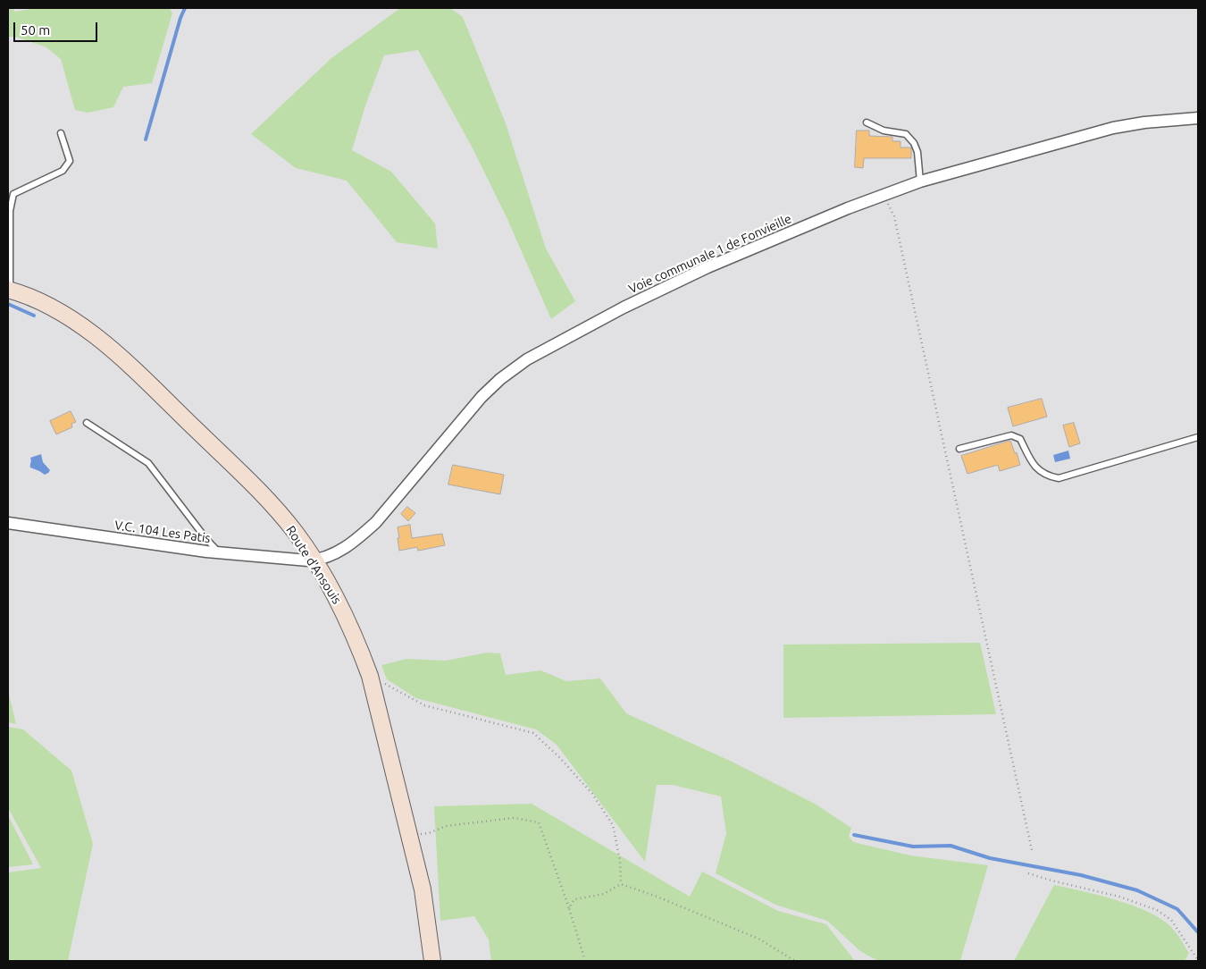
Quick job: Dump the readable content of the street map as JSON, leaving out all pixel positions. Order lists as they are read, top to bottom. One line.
{"streets":{"street":["Voie communale 1 de Fonvieille","V.C. 104 Les Patis","Route d'Ansouis"]},"crossings":[["Voie communale 1 de Fonvieille","V.C. 104 Les Patis"],["Voie communale 1 de Fonvieille","Route d'Ansouis"],["V.C. 104 Les Patis","Route d'Ansouis"]],"scale_bar":"50 m"}
